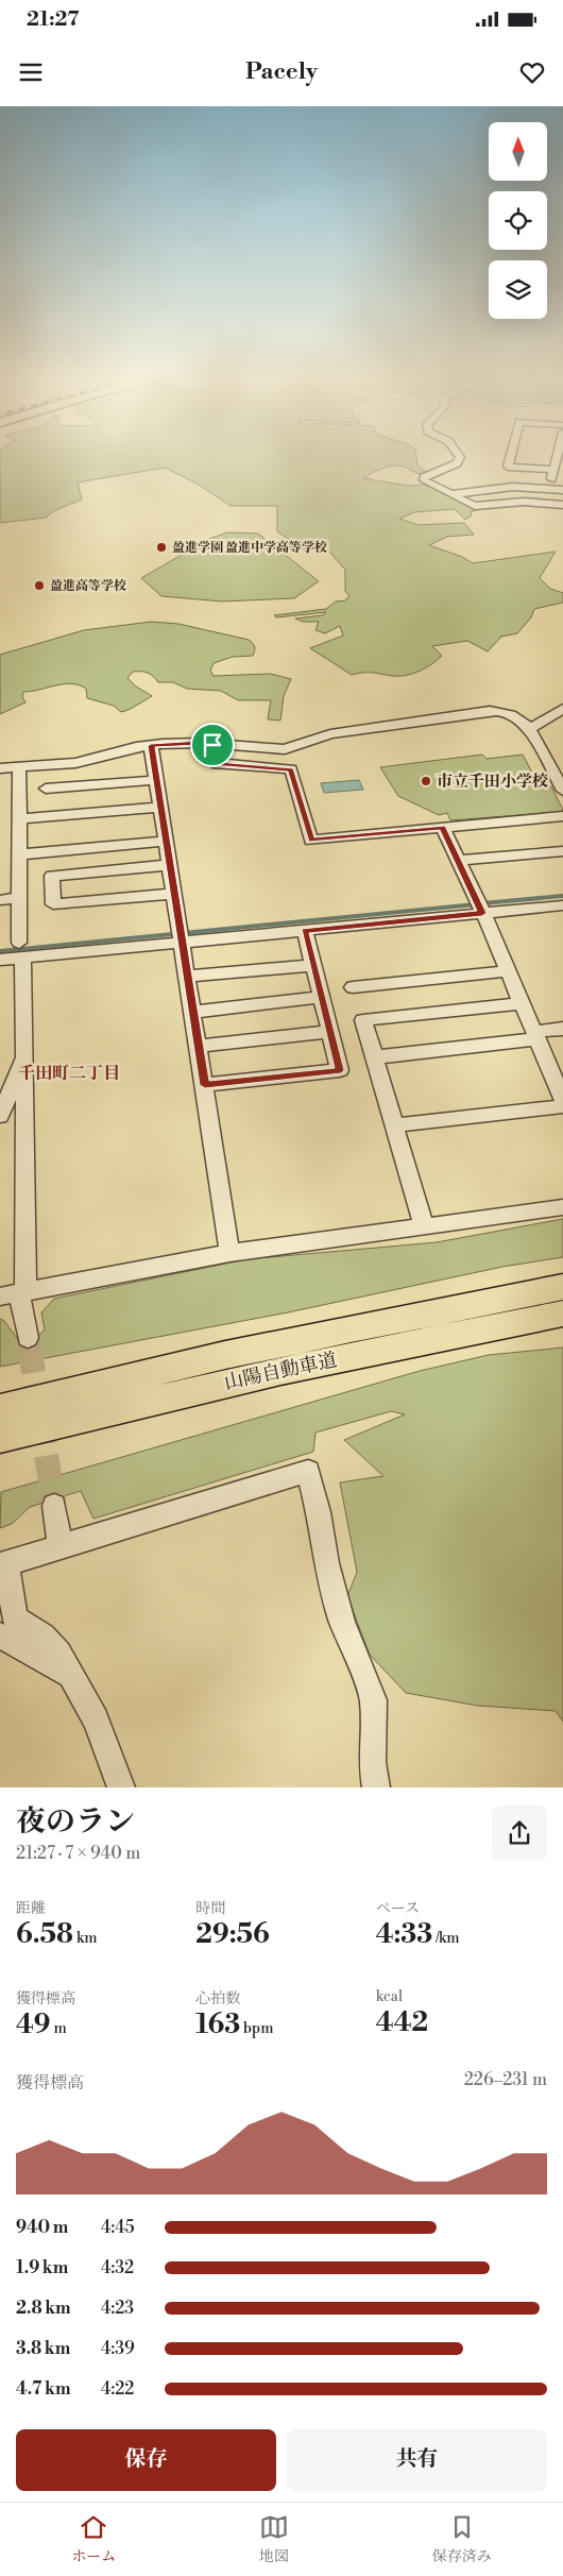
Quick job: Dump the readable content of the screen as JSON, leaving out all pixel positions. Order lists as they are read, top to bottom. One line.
{"streets":{"highway":["山陽自動車道"]},"districts":["千田町二丁目"],"places":["盈進学園 盈進中学高等学校","盈進高等学校","市立千田小学校"],"north":"top","page":{"status":"21:27","header":"Pacely","heading":["夜のラン","21:27 · 7 × 940 m"],"stats":[["距離","6.58 km"],["時間","29:56"],["ペース","4:33 /km"],["獲得標高","49 m"],["心拍数","163 bpm"],["kcal","442"]],"chart":["獲得標高","226–231 m"],"list":[{"name":"940 m","note":"4:45"},{"name":"1.9 km","note":"4:32"},{"name":"2.8 km","note":"4:23"},{"name":"3.8 km","note":"4:39"},{"name":"4.7 km","note":"4:22"}],"buttons":["保存","共有"],"tabs":["ホーム","地図","保存済み"]}}
